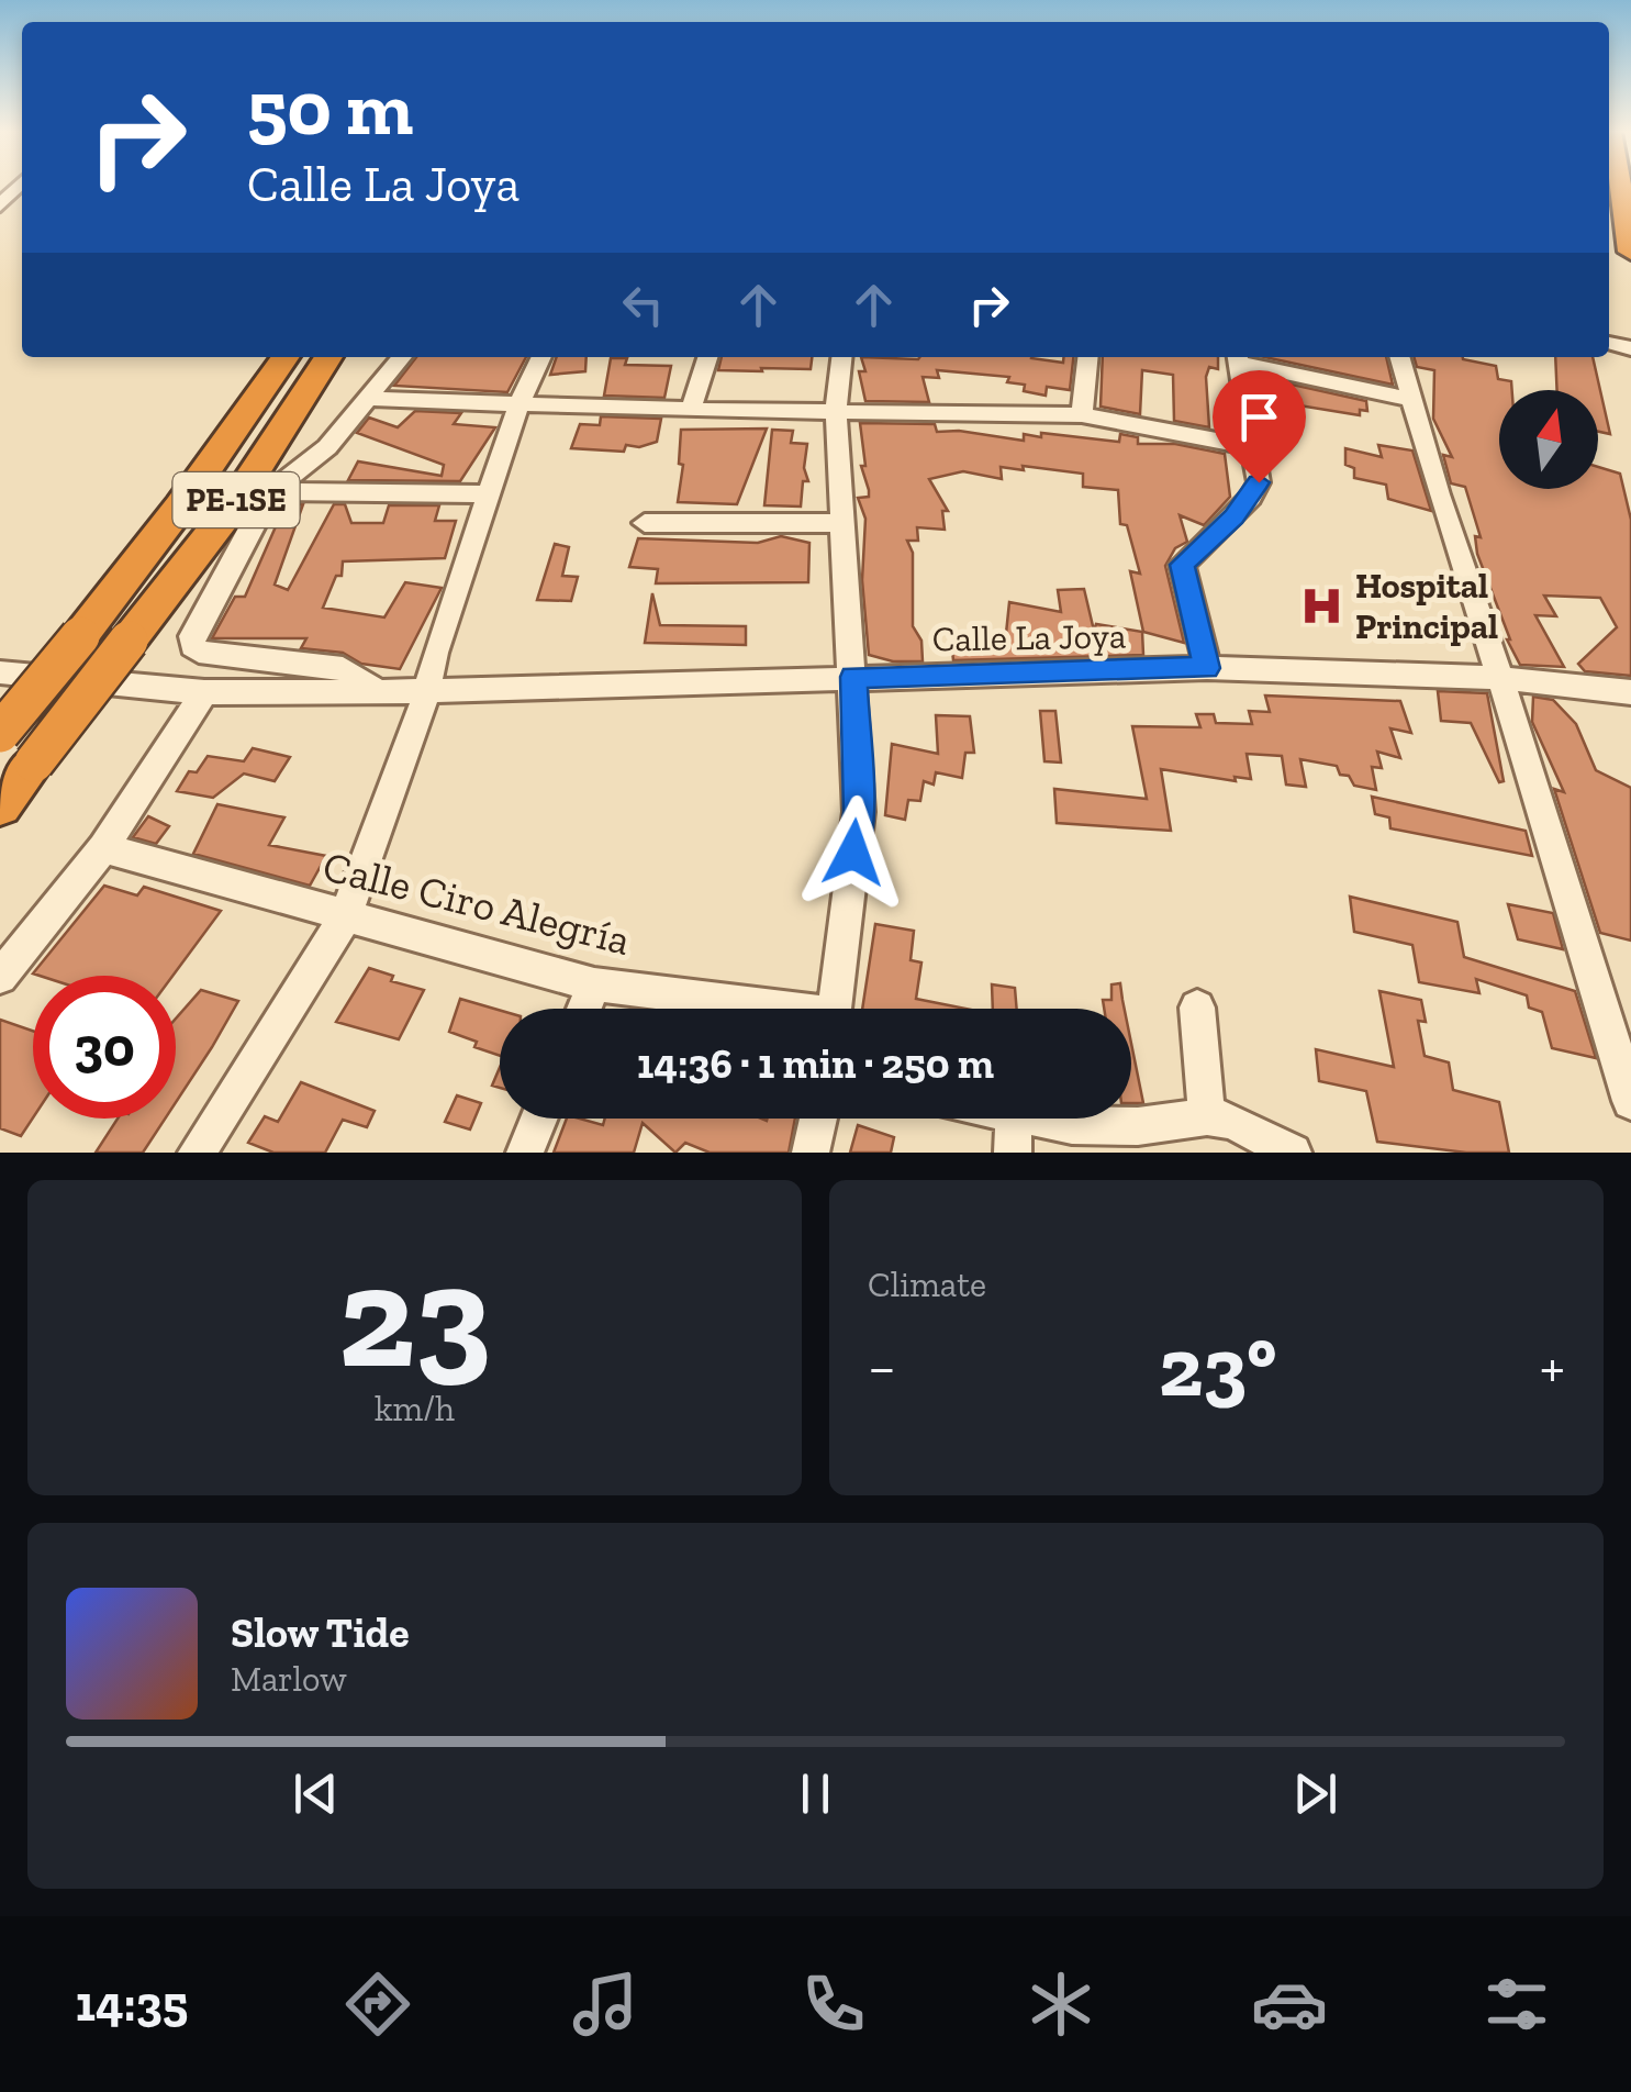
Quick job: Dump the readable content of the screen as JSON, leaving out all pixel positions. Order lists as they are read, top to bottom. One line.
{"streets":{"highway":["PE-1SE"],"street":["Calle La Joya","Calle Ciro Alegría"]},"places":{"hospital":["Hospital Principal"]},"north":"top","page":{"turn":["50 m","Calle La Joya"],"limit":"30","trip":"14:36 · 1 min · 250 m","tile":[["23","km/h"],"Climate"],"heat":["−","23°","+"],"song":["Slow Tide","Marlow"],"tabs":"14:35"}}
